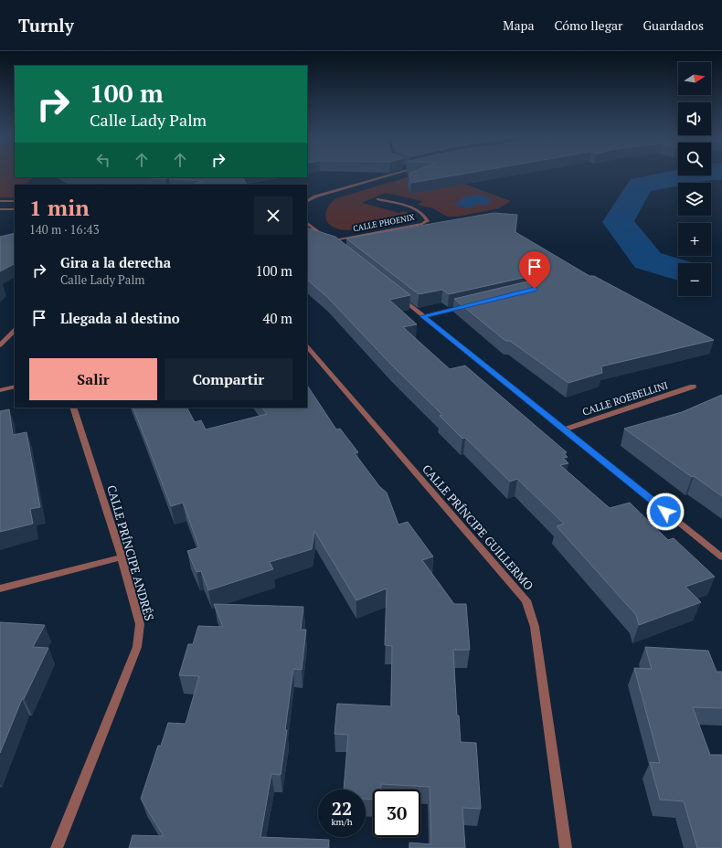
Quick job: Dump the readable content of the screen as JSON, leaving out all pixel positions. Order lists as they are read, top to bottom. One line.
{"streets":{"street":["CALLE PHOENIX","CALLE ROEBELLINI","CALLE PRÍNCIPE GUILLERMO","CALLE PRÍNCIPE ANDRÉS"]},"north":"right","page":{"header":"Turnly","nav":["Mapa","Cómo llegar","Guardados"],"map_buttons":["+","−"],"turn":["100 m","Calle Lady Palm"],"heading":["1 min","140 m · 16:43"],"list":[{"name":"Gira a la derecha","note":"Calle Lady Palm","value":"100 m"},{"name":"Llegada al destino","value":"40 m"}],"buttons":["Salir","Compartir"],"speed":"22 km/h","limit":"30"}}
